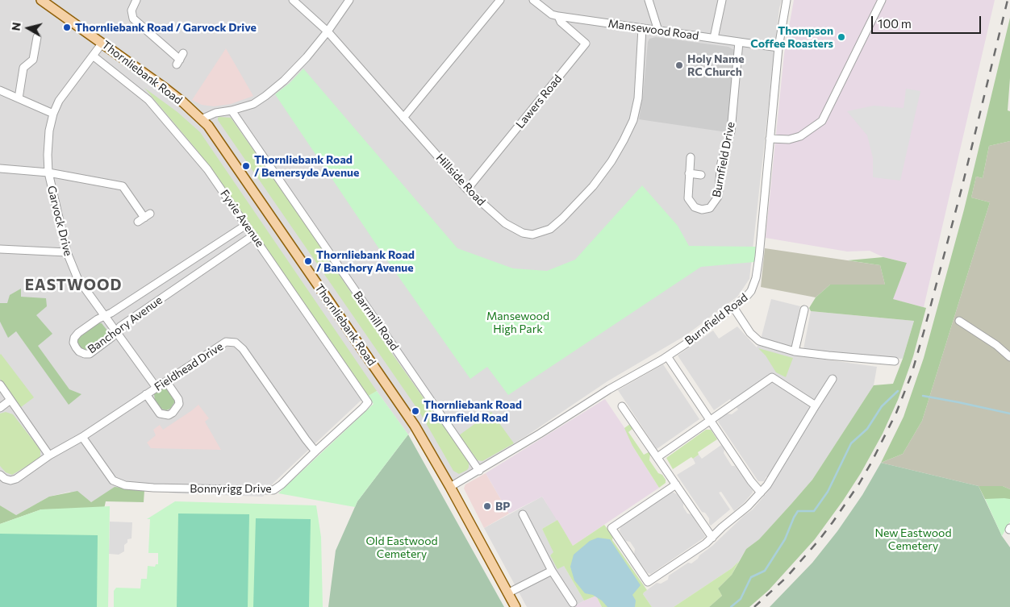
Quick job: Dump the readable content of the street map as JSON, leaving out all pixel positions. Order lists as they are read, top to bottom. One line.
{"streets":{"main road":["Thornliebank Road"],"street":["Mansewood Road","Lawers Road","Burnfield Drive","Hillside Road","Fyvie Avenue","Garvock Drive","Burnfield Road","Barrmill Road","Banchory Avenue","Fieldhead Drive","Bonnyrigg Drive"]},"crossings":[["Mansewood Road","Lawers Road"],["Mansewood Road","Burnfield Drive"],["Mansewood Road","Hillside Road"],["Mansewood Road","Burnfield Road"],["Thornliebank Road","Garvock Drive"],["Thornliebank Road","Burnfield Road"],["Lawers Road","Hillside Road"],["Fyvie Avenue","Garvock Drive"],["Fyvie Avenue","Banchory Avenue"],["Fyvie Avenue","Bonnyrigg Drive"],["Garvock Drive","Banchory Avenue"],["Garvock Drive","Fieldhead Drive"],["Burnfield Road","Barrmill Road"],["Fieldhead Drive","Bonnyrigg Drive"]],"districts":["EASTWOOD"],"parks":["Mansewood High Park","New Eastwood Cemetery","Old Eastwood Cemetery"],"places":["Thornliebank Road / Garvock Drive","Thompson Coffee Roasters","Holy Name RC Church","Thornliebank Road / Bemersyde Avenue","Thornliebank Road / Banchory Avenue","Thornliebank Road / Burnfield Road","BP"],"scale_bar":"100 m","north":"left"}
